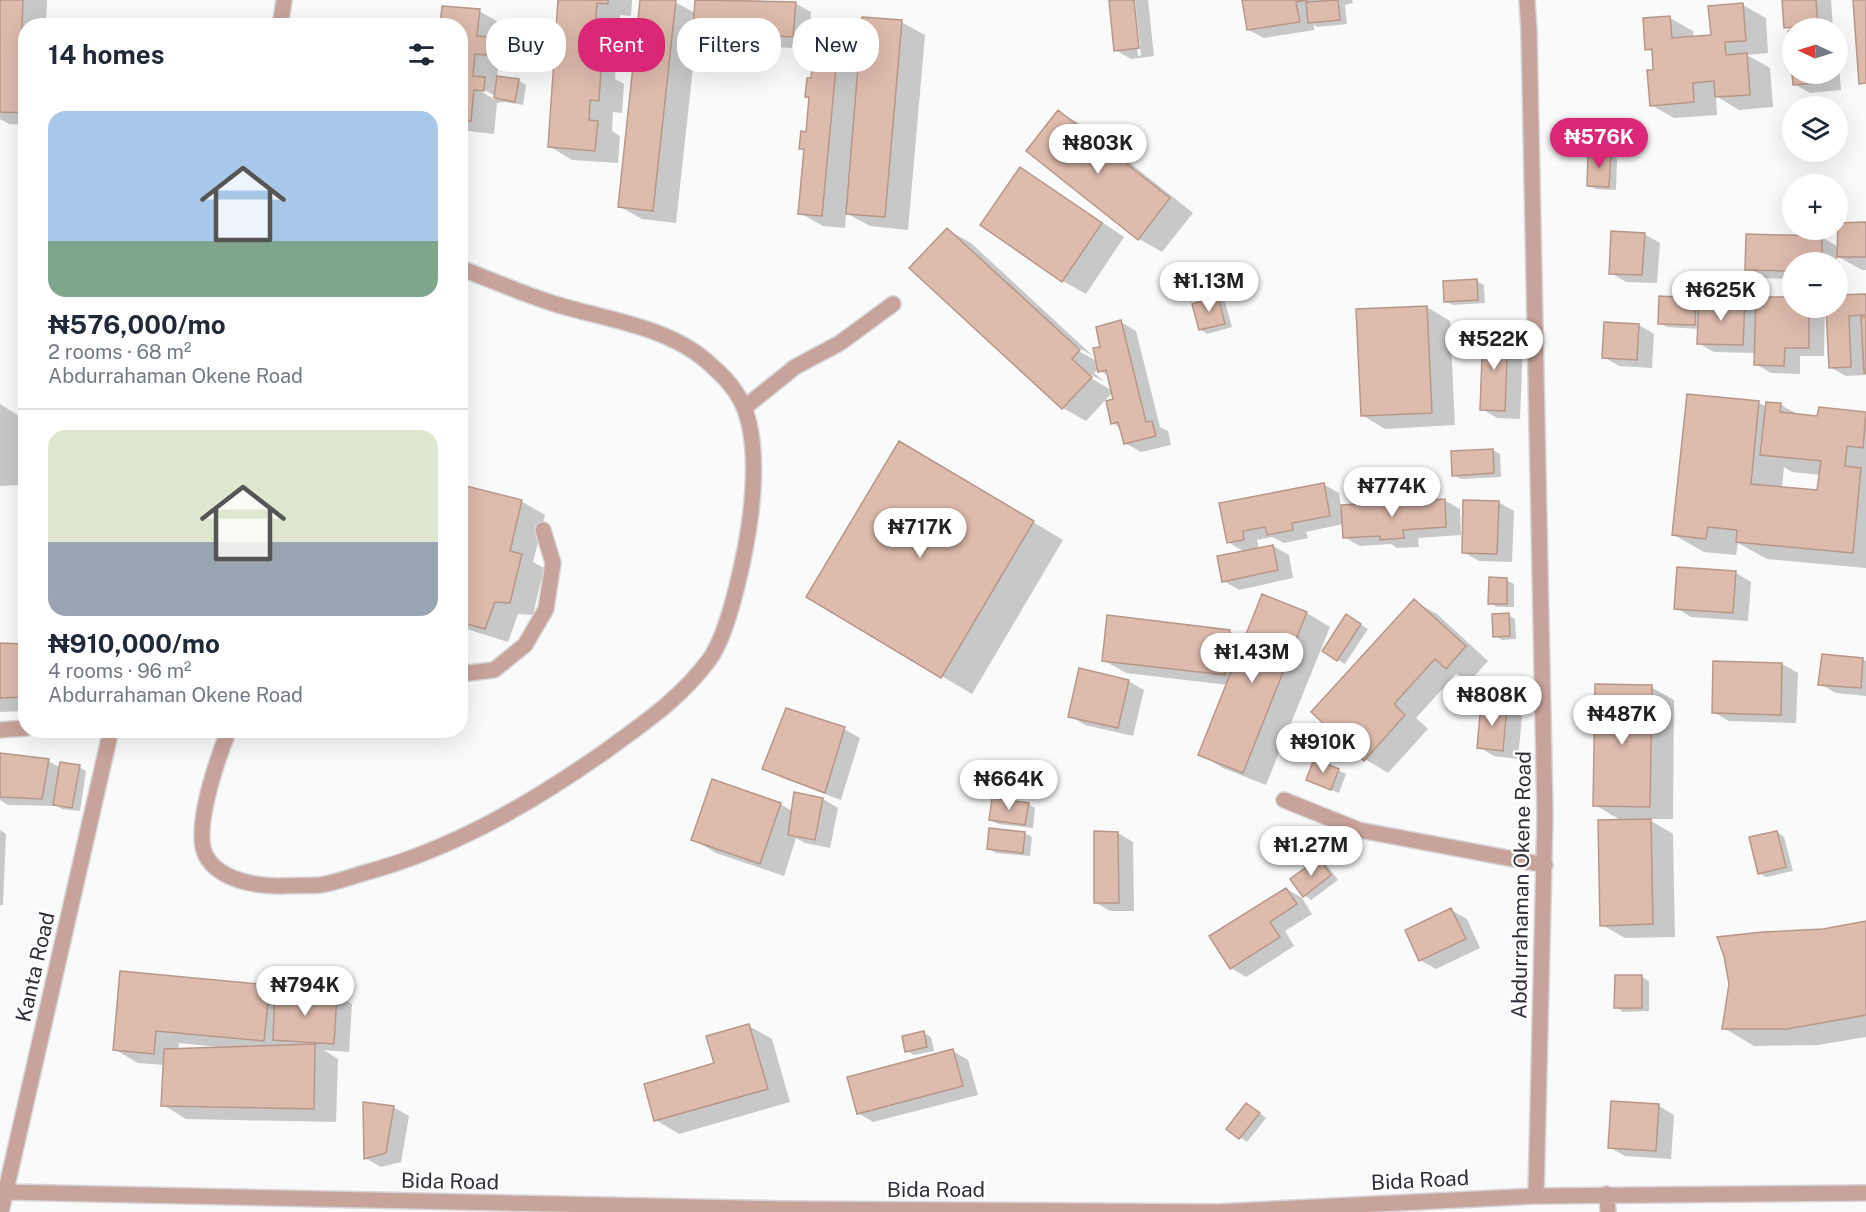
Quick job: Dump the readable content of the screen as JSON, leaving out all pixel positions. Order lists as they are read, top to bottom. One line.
{"streets":{"street":["Abdurrahaman Okene Road","Kanta Road","Bida Road"]},"crossings":[["Abdurrahaman Okene Road","Bida Road"],["Kanta Road","Bida Road"]],"north":"left","page":{"map_buttons":["+","−"],"chip":["Buy","Rent","Filters","New"],"heading":"14 homes","list":[{"name":"₦576,000/mo","note":"2 rooms · 68 m² · Abdurrahaman Okene Road"},{"name":"₦910,000/mo","note":"4 rooms · 96 m² · Abdurrahaman Okene Road"}],"price":["₦576K","₦803K","₦1.13M","₦625K","₦522K","₦774K","₦717K","₦1.43M","₦808K","₦487K","₦910K","₦664K","₦1.27M","₦794K"]}}
